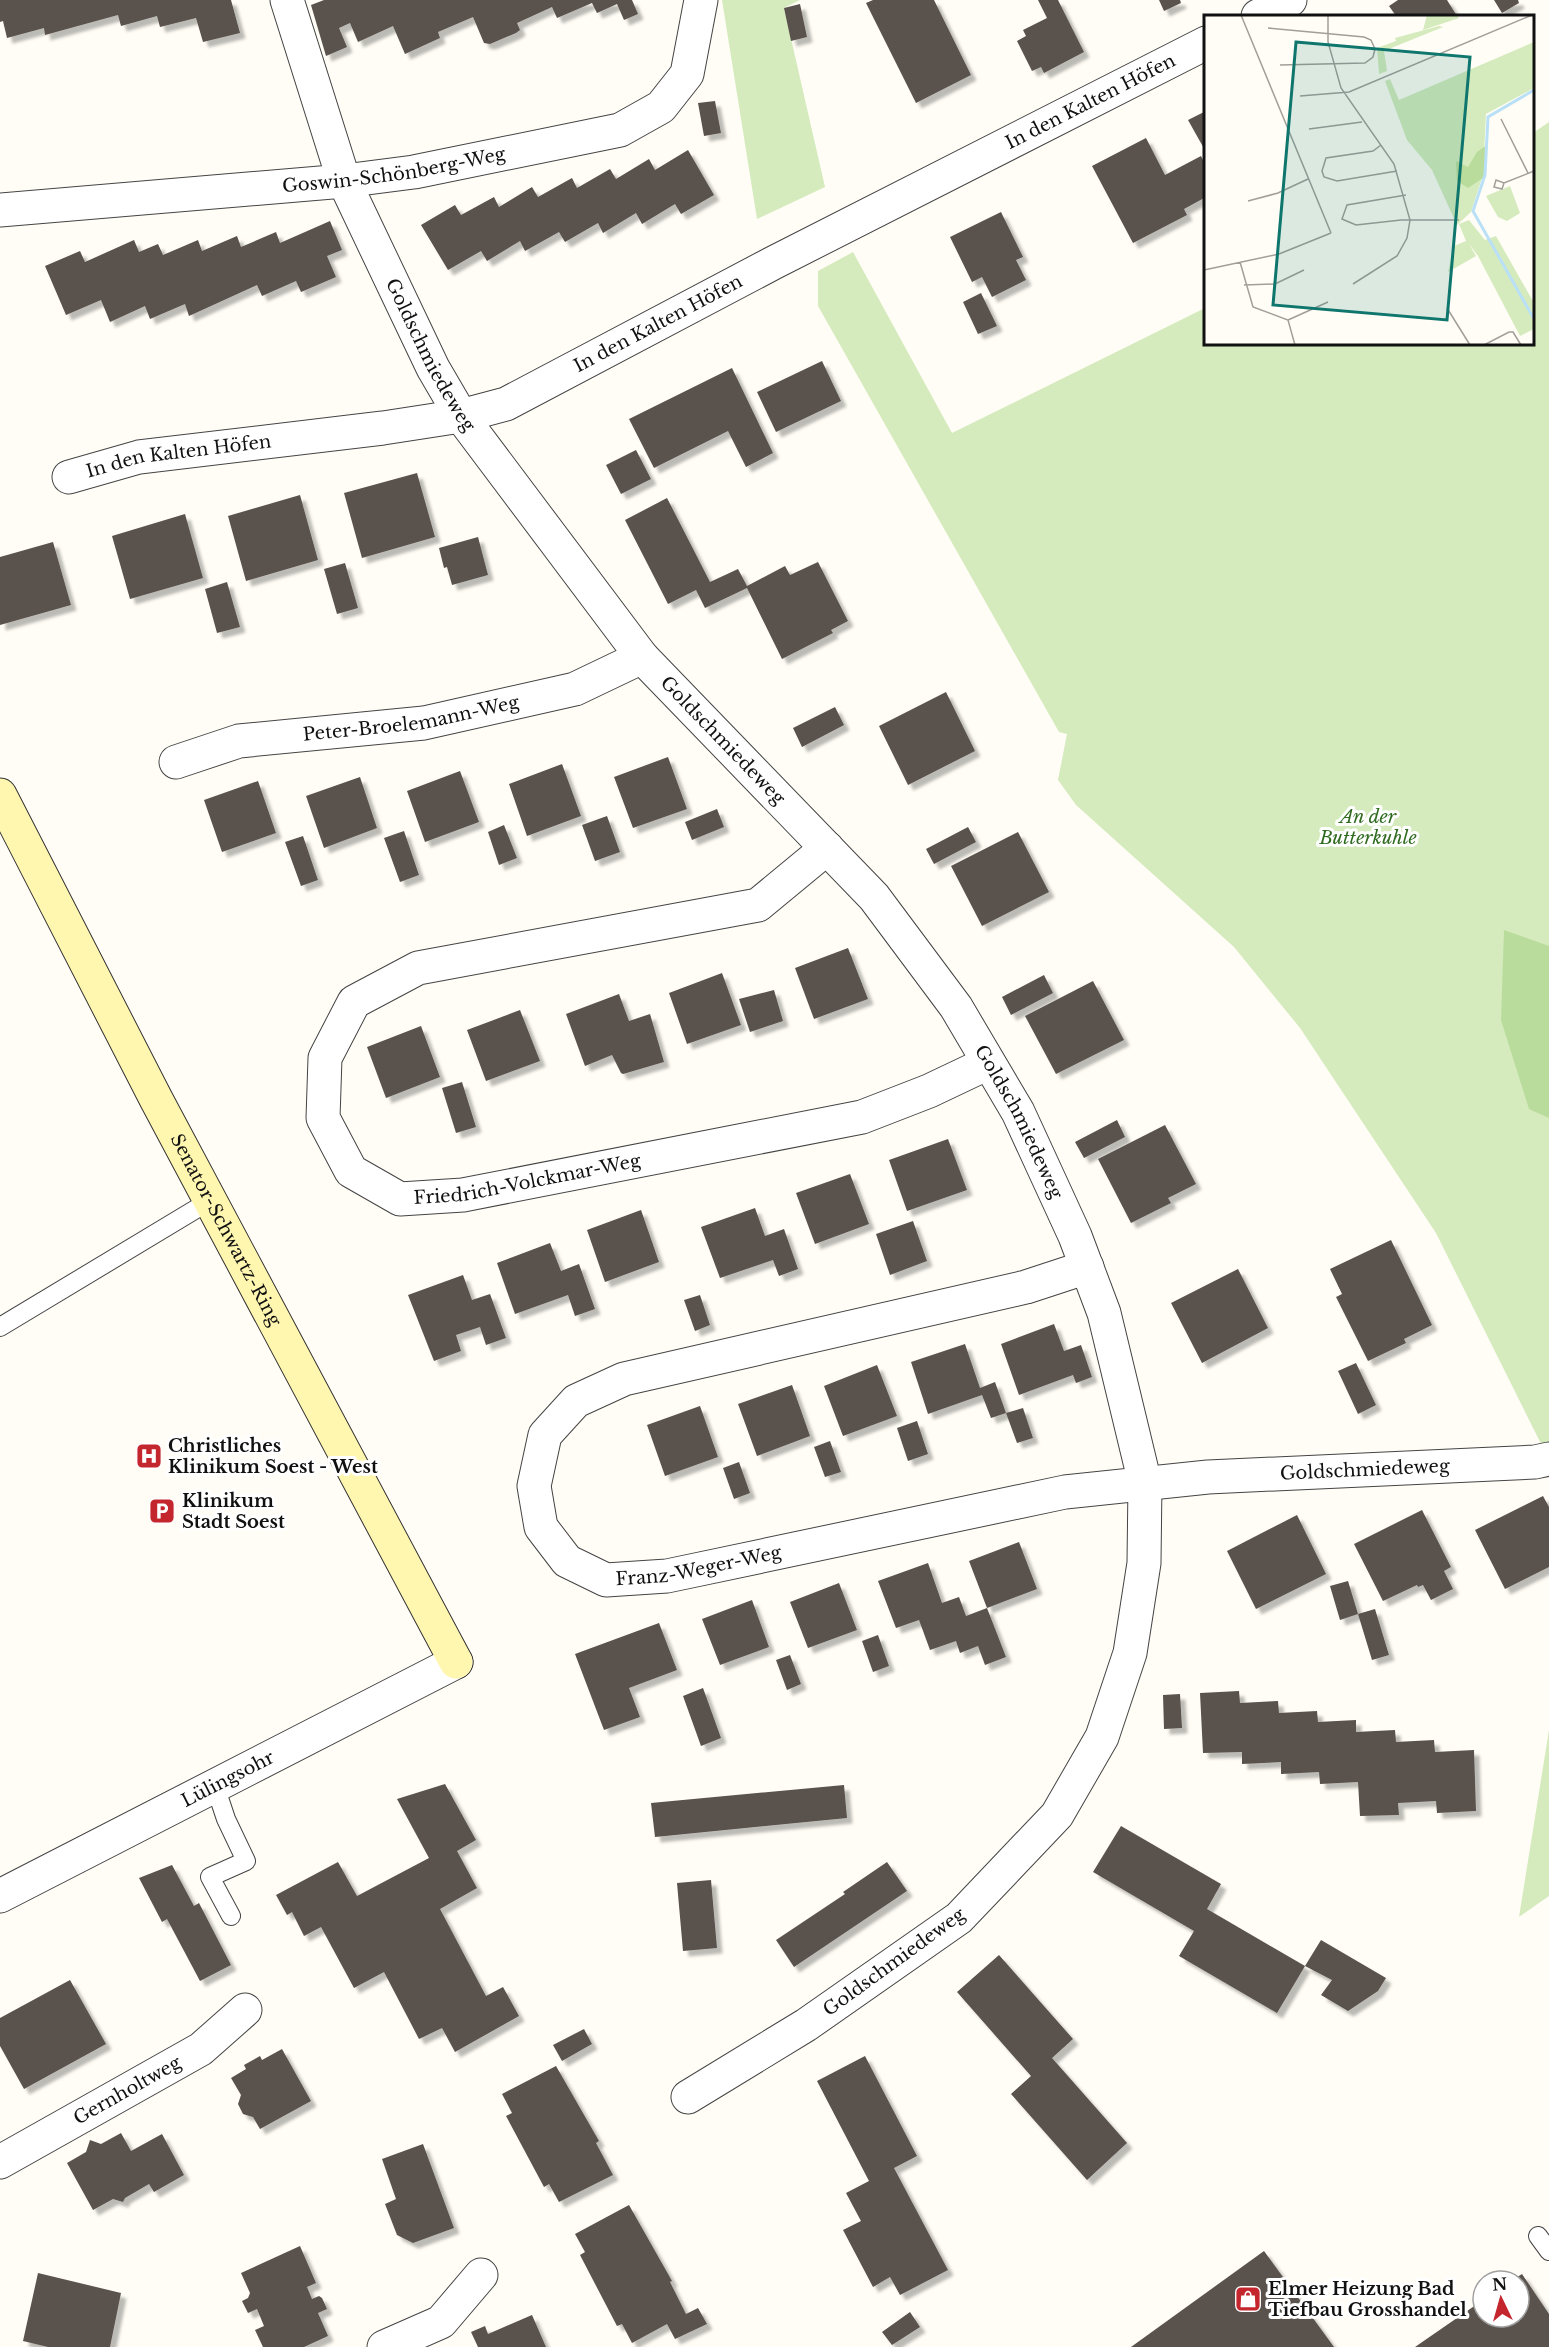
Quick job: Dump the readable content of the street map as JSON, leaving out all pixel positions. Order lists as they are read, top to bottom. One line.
{"streets":{"main road":["Senator-Schwartz-Ring"],"street":["In den Kalten Höfen","Goswin-Schönberg-Weg","Goldschmiedeweg","Peter-Broelemann-Weg","Friedrich-Volckmar-Weg","Franz-Weger-Weg","Lülingsohr","Gernholtweg"]},"crossings":[["In den Kalten Höfen","Goldschmiedeweg"],["Goswin-Schönberg-Weg","Goldschmiedeweg"],["Goldschmiedeweg","Peter-Broelemann-Weg"],["Goldschmiedeweg","Friedrich-Volckmar-Weg"],["Goldschmiedeweg","Franz-Weger-Weg"],["Senator-Schwartz-Ring","Lülingsohr"]],"parks":["An der Butterkuhle"],"places":{"hospital":["Christliches Klinikum Soest - West"],"parking":["Klinikum Stadt Soest"],"shop":["Elmer Heizung Bad Tiefbau Grosshandel"]},"north":"top"}
